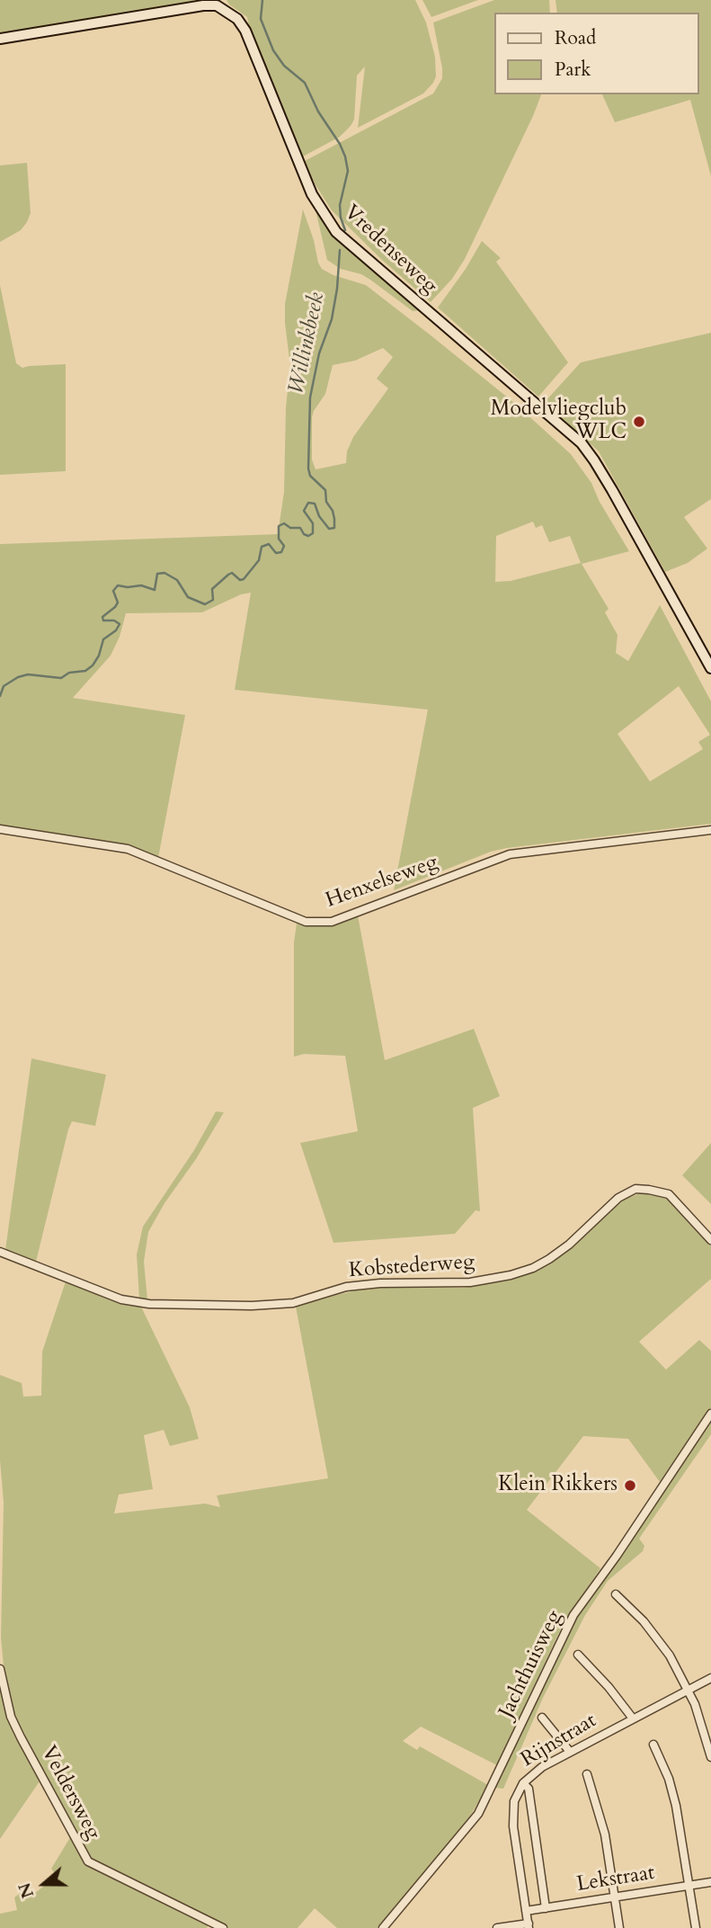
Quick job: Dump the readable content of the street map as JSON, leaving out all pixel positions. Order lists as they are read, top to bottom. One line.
{"streets":{"main road":["Vredenseweg"],"street":["Henxelseweg","Kobstederweg","Jachthuisweg","Rijnstraat","Veldersweg","Lekstraat"]},"crossings":[["Rijnstraat","Lekstraat"]],"water":["Willinkbeek"],"places":["Modelvliegclub WLC","Klein Rikkers"],"legend":["Road","Park"],"north":"left"}
